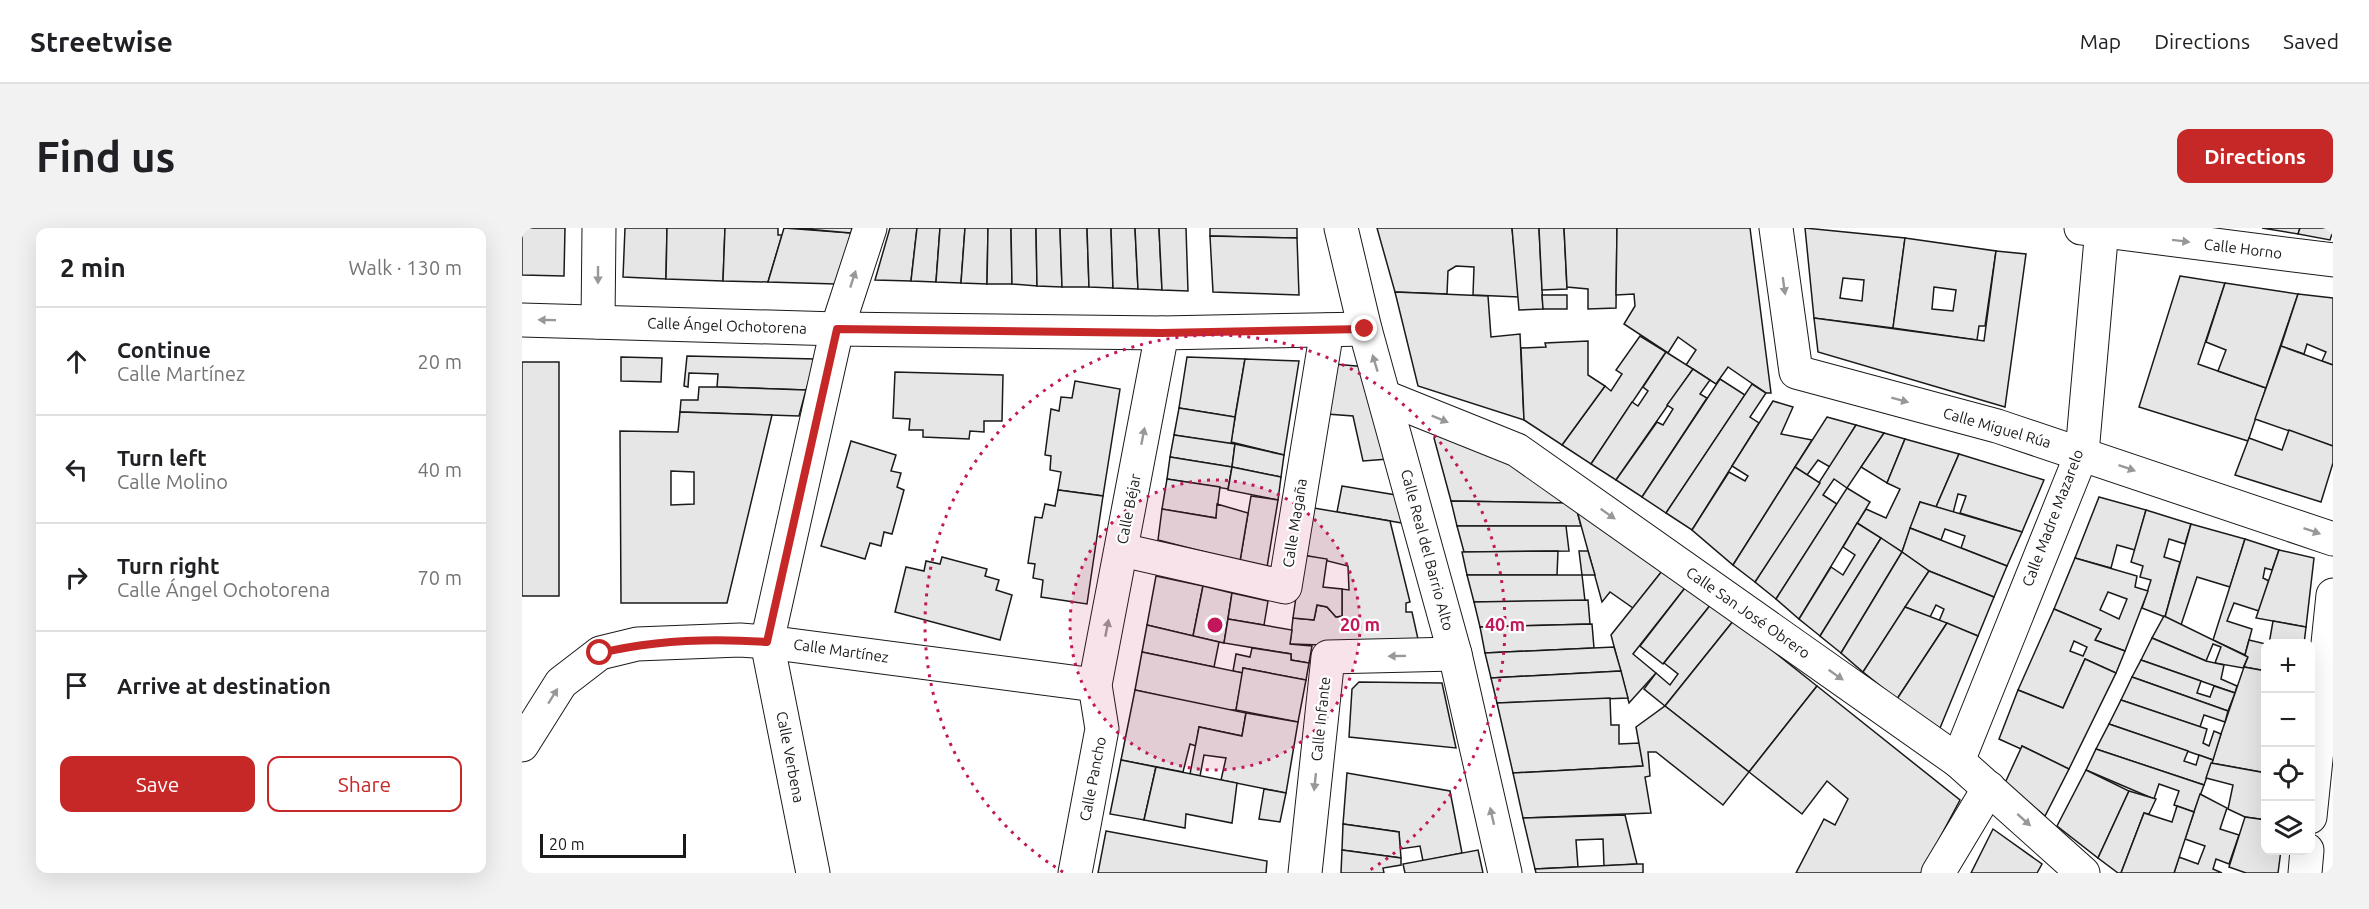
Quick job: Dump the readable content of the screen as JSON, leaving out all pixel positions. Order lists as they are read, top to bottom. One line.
{"streets":{"street":["Calle Horno","Calle Ángel Ochotorena","Calle Miguel Rúa","Calle Béjar","Calle Madre Mazarelo","Calle Magaña","Calle Real del Barrio Alto","Calle San José Obrero","Calle Martínez","Calle Infante","Calle Verbena","Calle Pancho"]},"crossings":[["Calle Horno","Calle Madre Mazarelo"],["Calle Ángel Ochotorena","Calle Béjar"],["Calle Ángel Ochotorena","Calle Magaña"],["Calle Ángel Ochotorena","Calle Real del Barrio Alto"],["Calle Miguel Rúa","Calle Madre Mazarelo"],["Calle Béjar","Calle Magaña"],["Calle Béjar","Calle Martínez"],["Calle Béjar","Calle Pancho"],["Calle Madre Mazarelo","Calle San José Obrero"],["Calle Real del Barrio Alto","Calle San José Obrero"],["Calle Real del Barrio Alto","Calle Infante"],["Calle Martínez","Calle Verbena"],["Calle Martínez","Calle Pancho"]],"one_way":["Calle Horno","Calle Miguel Rúa","Calle Béjar","Calle Real del Barrio Alto","Calle San José Obrero","Calle Martínez"],"scale_bar":"20 m","page":{"header":"Streetwise","nav":["Map","Directions","Saved"],"buttons":["Directions",["Save","Share"]],"title":"Find us","heading":["2 min","Walk · 130 m"],"list":[["Continue","Calle Martínez","20 m"],["Turn left","Calle Molino","40 m"],["Turn right","Calle Ángel Ochotorena","70 m"],"Arrive at destination"],"map_buttons":["+","−"],"scale":"20 m"},"rings":["20 m","40 m"]}
